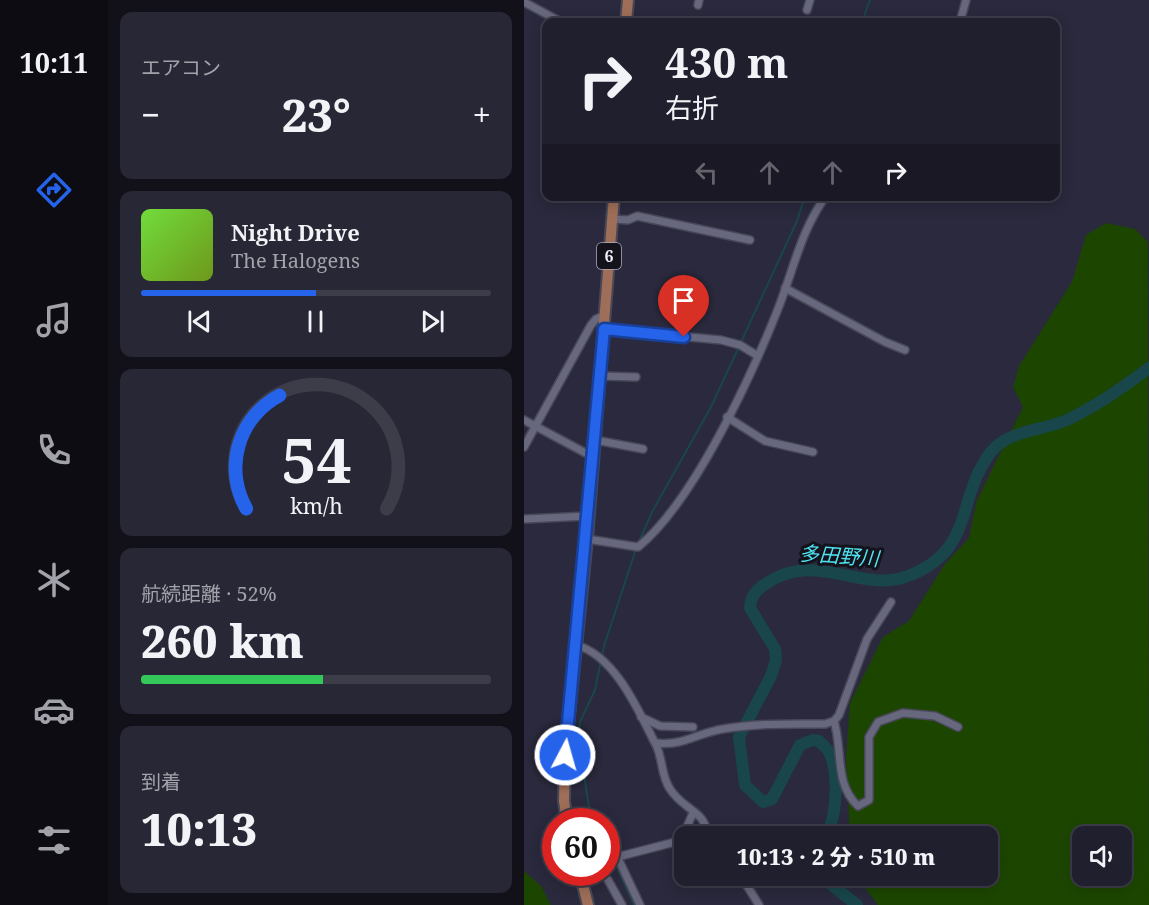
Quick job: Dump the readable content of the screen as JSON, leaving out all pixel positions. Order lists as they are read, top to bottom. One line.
{"streets":{"main road":["6"]},"water":["多田野川"],"page":{"tabs":"10:11","tile":["エアコン",["航続距離 · 52%","260 km"],["到着","10:13"]],"turn":["430 m","右折"],"heat":["−","23°","+"],"song":["Night Drive","The Halogens"],"limit":"60","trip":"10:13 · 2 分 · 510 m","gauge":["54","km/h"]}}
